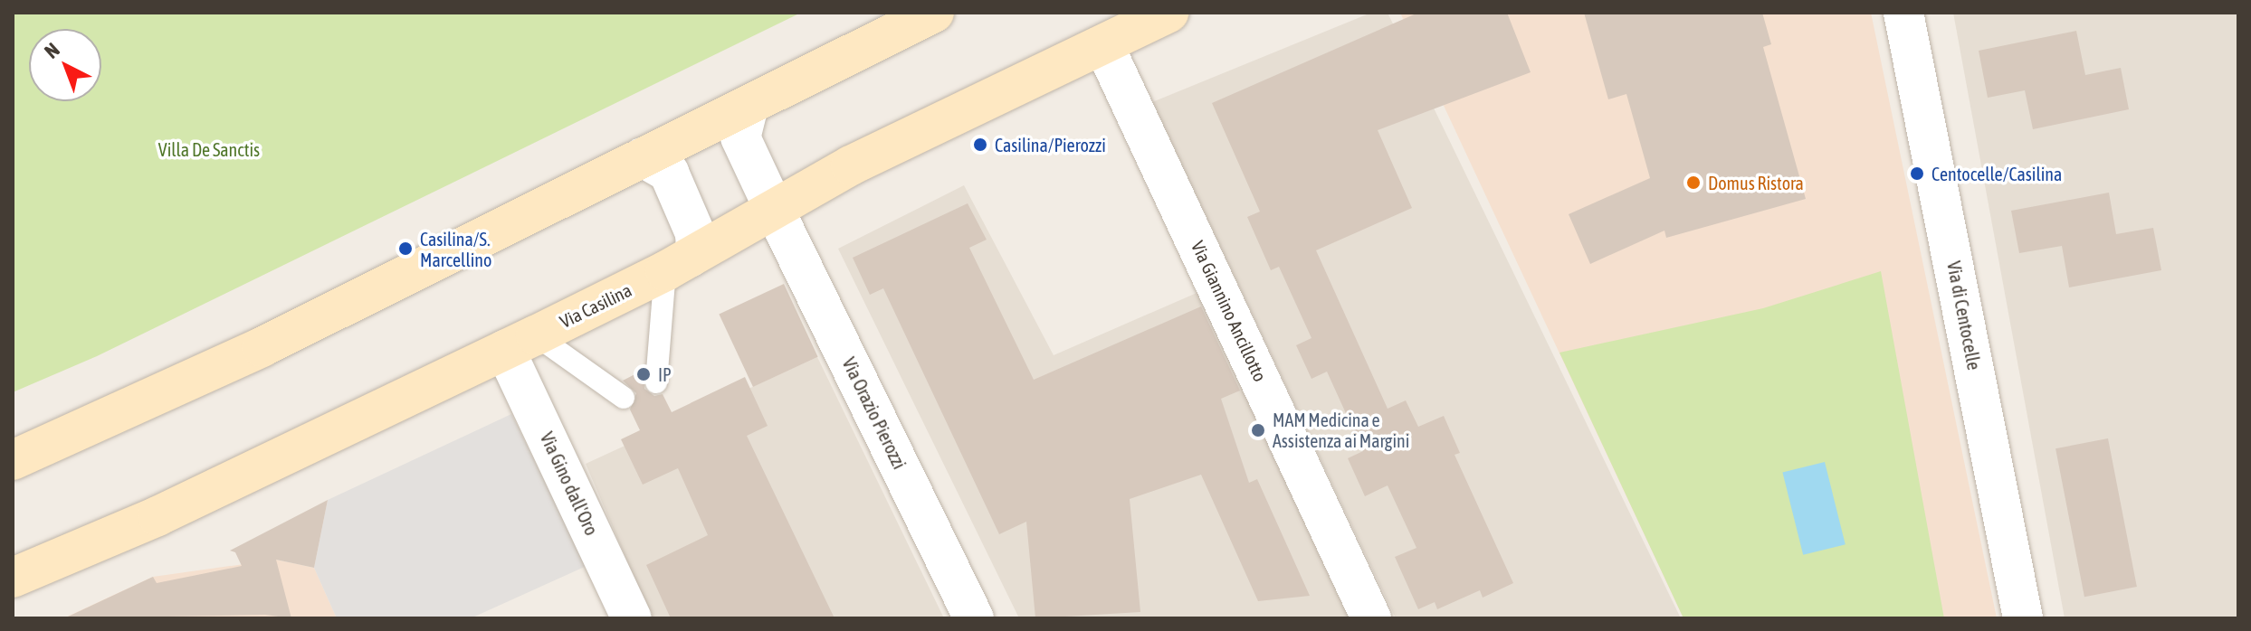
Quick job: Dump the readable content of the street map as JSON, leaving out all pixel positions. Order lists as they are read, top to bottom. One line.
{"streets":{"main road":["Via Casilina"],"street":["Via Giannino Ancillotto","Via di Centocelle","Via Orazio Pierozzi","Via Gino dall'Oro"]},"crossings":[["Via Casilina","Via Giannino Ancillotto"],["Via Casilina","Via Orazio Pierozzi"],["Via Casilina","Via Gino dall'Oro"]],"parks":["Villa De Sanctis"],"places":["Casilina/Pierozzi","Centocelle/Casilina","Domus Ristora","Casilina/S. Marcellino","IP","MAM Medicina e Assistenza ai Margini"],"north":"top left"}
